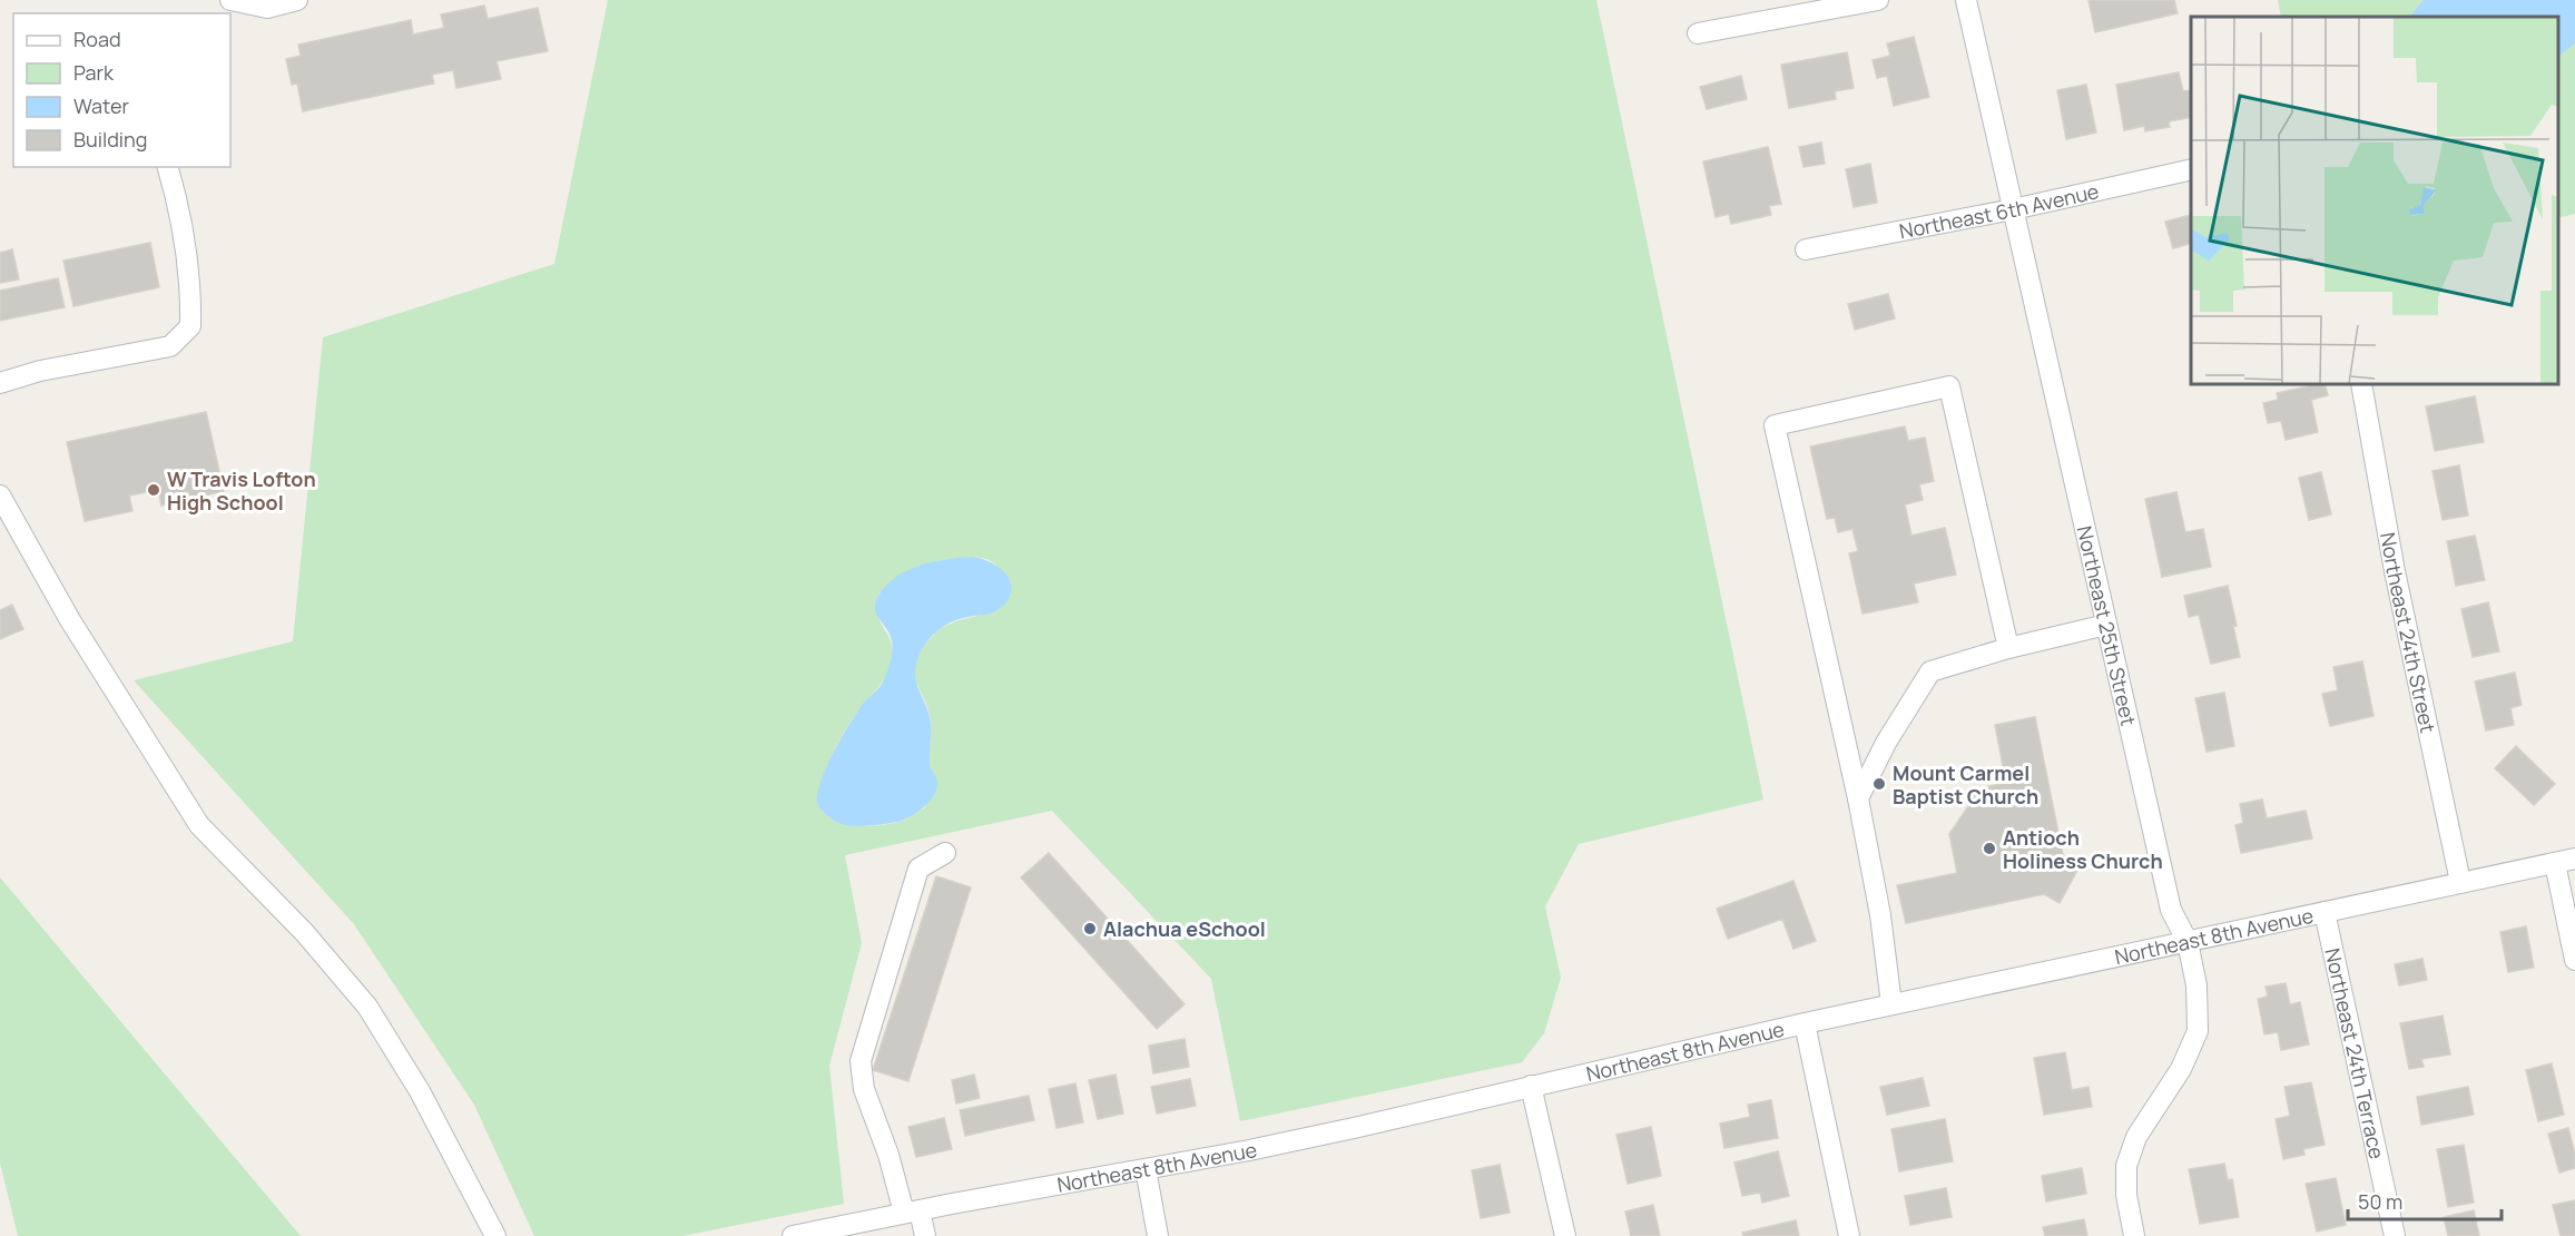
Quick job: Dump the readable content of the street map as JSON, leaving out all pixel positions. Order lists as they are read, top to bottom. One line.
{"streets":{"street":["Northeast 6th Avenue","Northeast 25th Street","Northeast 24th Street","Northeast 8th Avenue","Northeast 24th Terrace"]},"crossings":[["Northeast 6th Avenue","Northeast 25th Street"],["Northeast 25th Street","Northeast 8th Avenue"],["Northeast 24th Street","Northeast 8th Avenue"],["Northeast 8th Avenue","Northeast 24th Terrace"]],"places":["W Travis Lofton High School","Mount Carmel Baptist Church","Antioch Holiness Church","Alachua eSchool"],"legend":["Road","Park","Water","Building"],"scale_bar":"50 m"}
